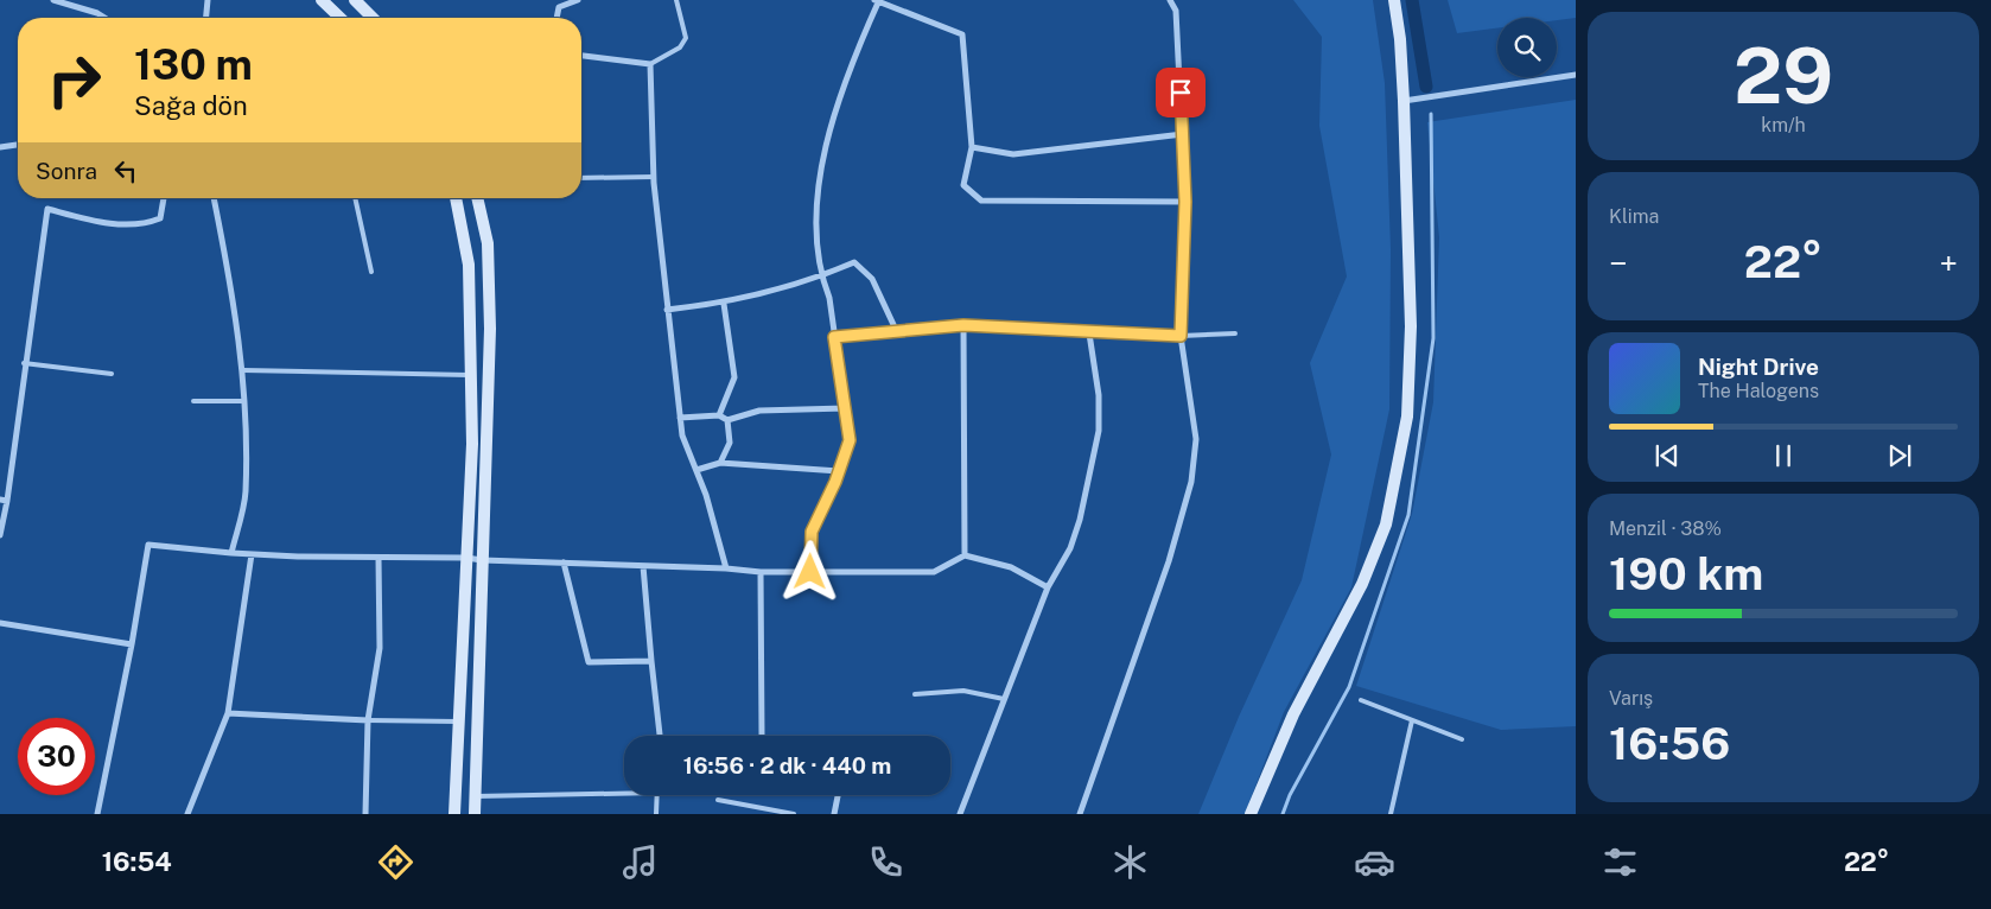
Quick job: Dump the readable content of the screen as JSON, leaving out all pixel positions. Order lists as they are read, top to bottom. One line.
{"page":{"tile":[["29","km/h"],"Klima",["Menzil · 38%","190 km"],["Varış","16:56"]],"turn":["130 m","Sağa dön"],"then":"Sonra","heat":["−","22°","+"],"song":["Night Drive","The Halogens"],"limit":"30","trip":"16:56 · 2 dk · 440 m","tabs":["16:54","22°"]}}
